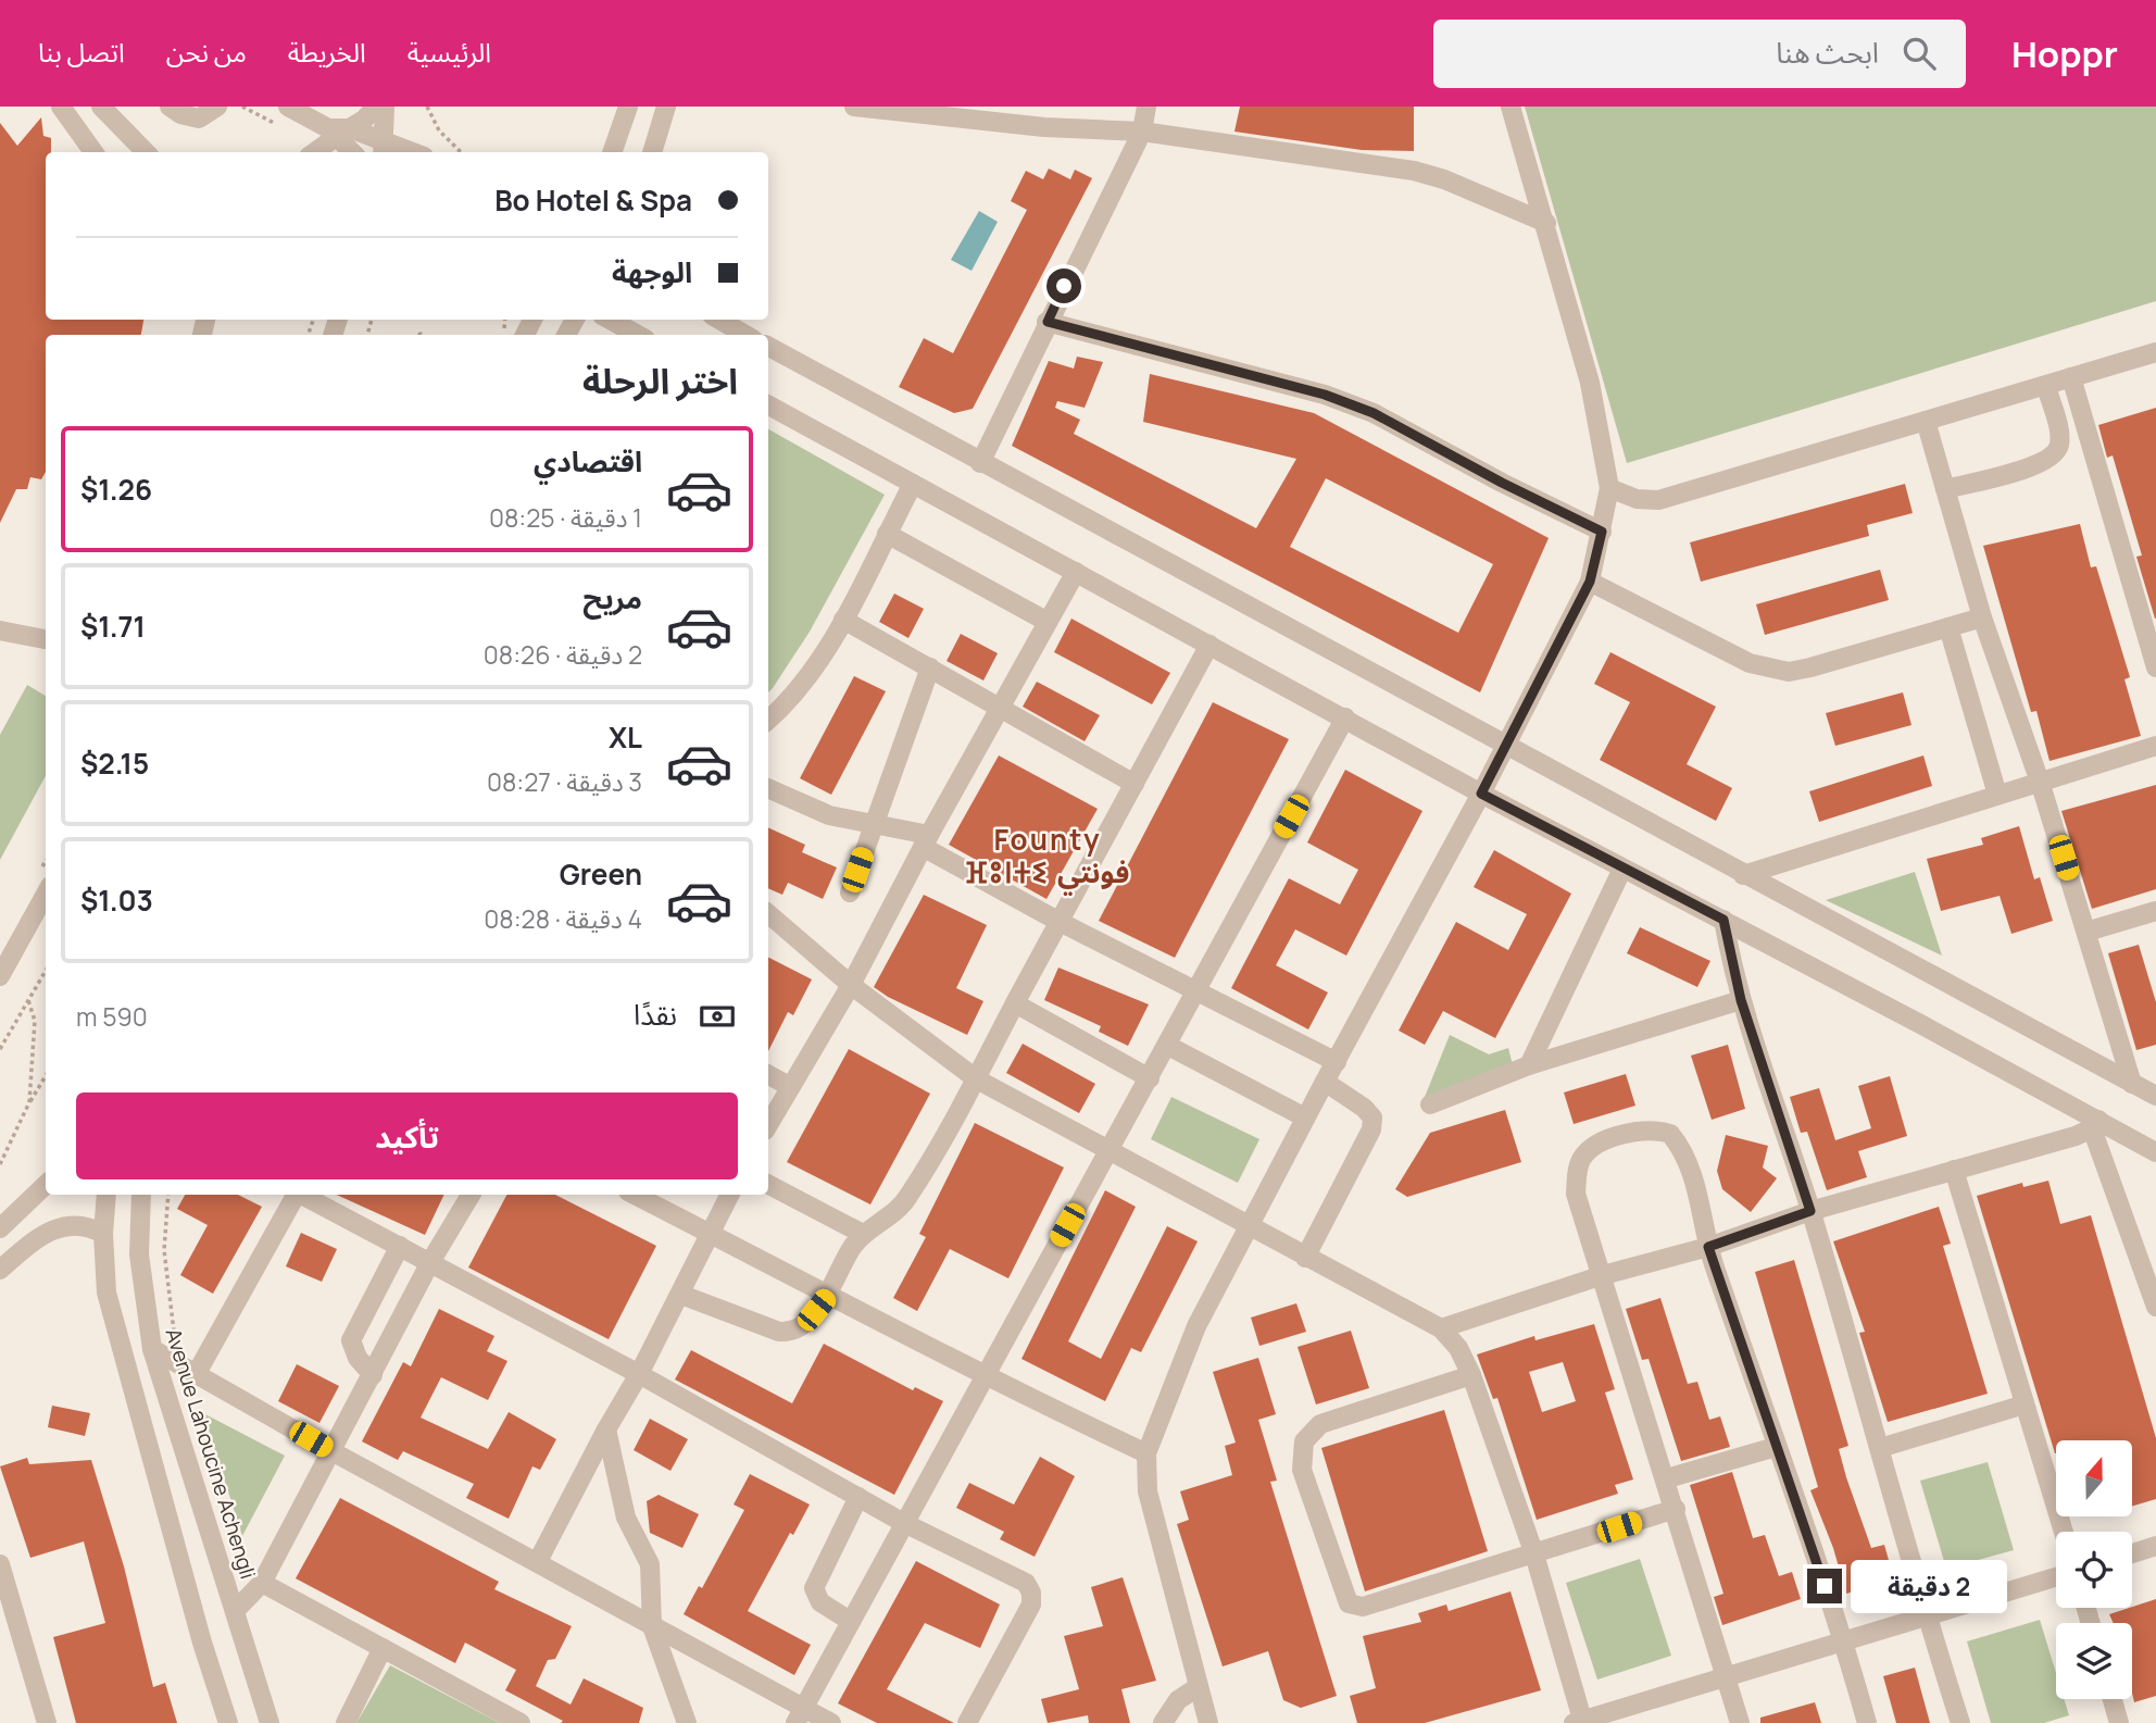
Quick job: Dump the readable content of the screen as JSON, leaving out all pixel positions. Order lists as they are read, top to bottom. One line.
{"streets":{"street":["Avenue Lahoucine Achengli"]},"districts":["Founty ⴼⵓⵏⵜⵉ فونتي"],"north":"top","page":{"header":"Hoppr","search":"ابحث هنا","nav":["الرئيسية","الخريطة","من نحن","اتصل بنا"],"banner":["Bo Hotel & Spa","الوجهة"],"heading":"اختر الرحلة","list":[{"name":"اقتصادي","note":"1 دقيقة · 08:25","value":"$1.26"},{"name":"مريح","note":"2 دقيقة · 08:26","value":"$1.71"},{"name":"XL","note":"3 دقيقة · 08:27","value":"$2.15"},{"name":"Green","note":"4 دقيقة · 08:28","value":"$1.03"}],"pay":["نقدًا","590 m"],"buttons":"تأكيد","bubble":"2 دقيقة"}}
